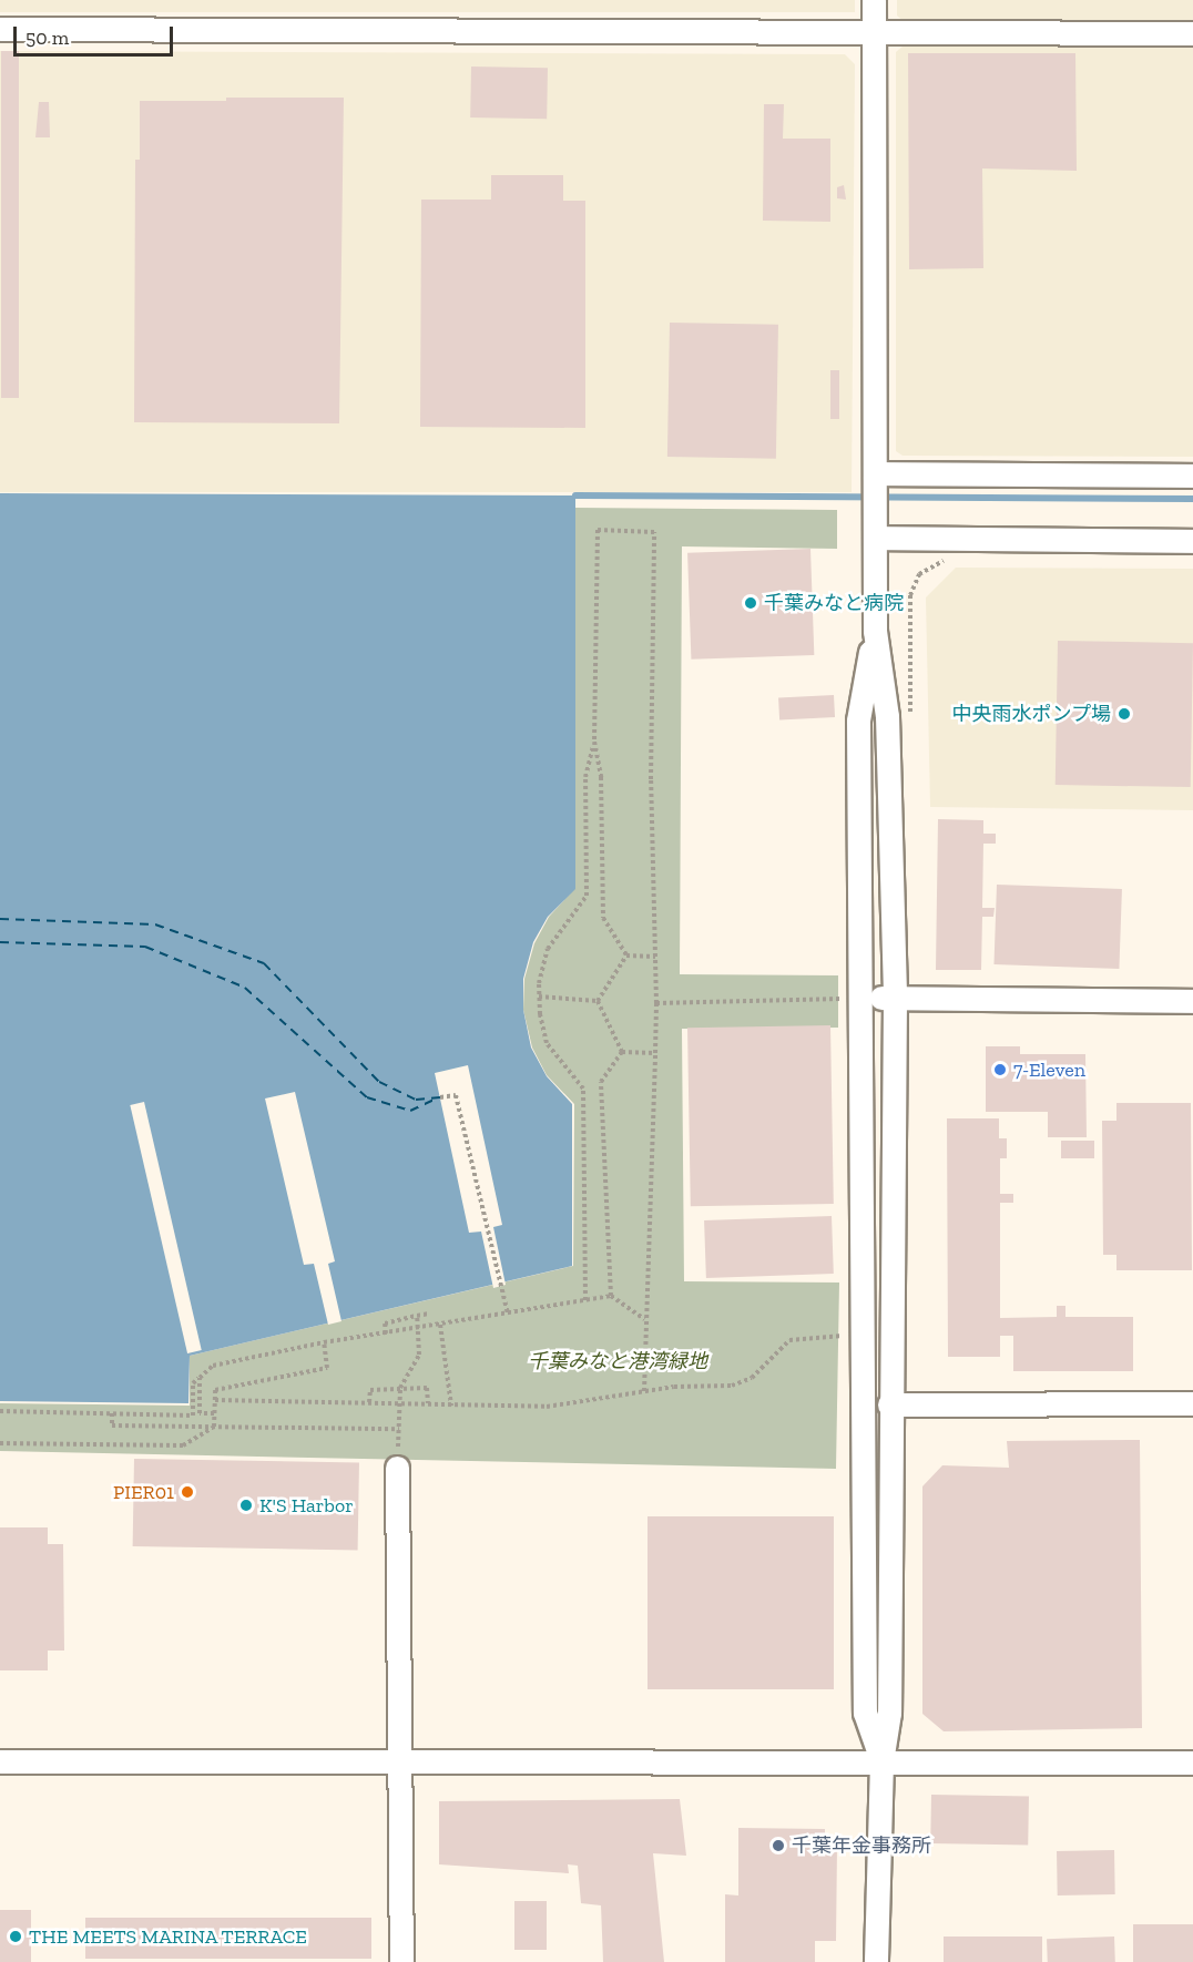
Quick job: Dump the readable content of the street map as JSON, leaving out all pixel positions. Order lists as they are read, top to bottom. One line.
{"parks":["千葉みなと港湾緑地"],"places":["千葉みなと病院","中央雨水ポンプ場","7-Eleven","PIER01","K'S Harbor","千葉年金事務所","THE MEETS MARINA TERRACE"],"scale_bar":"50 m"}
